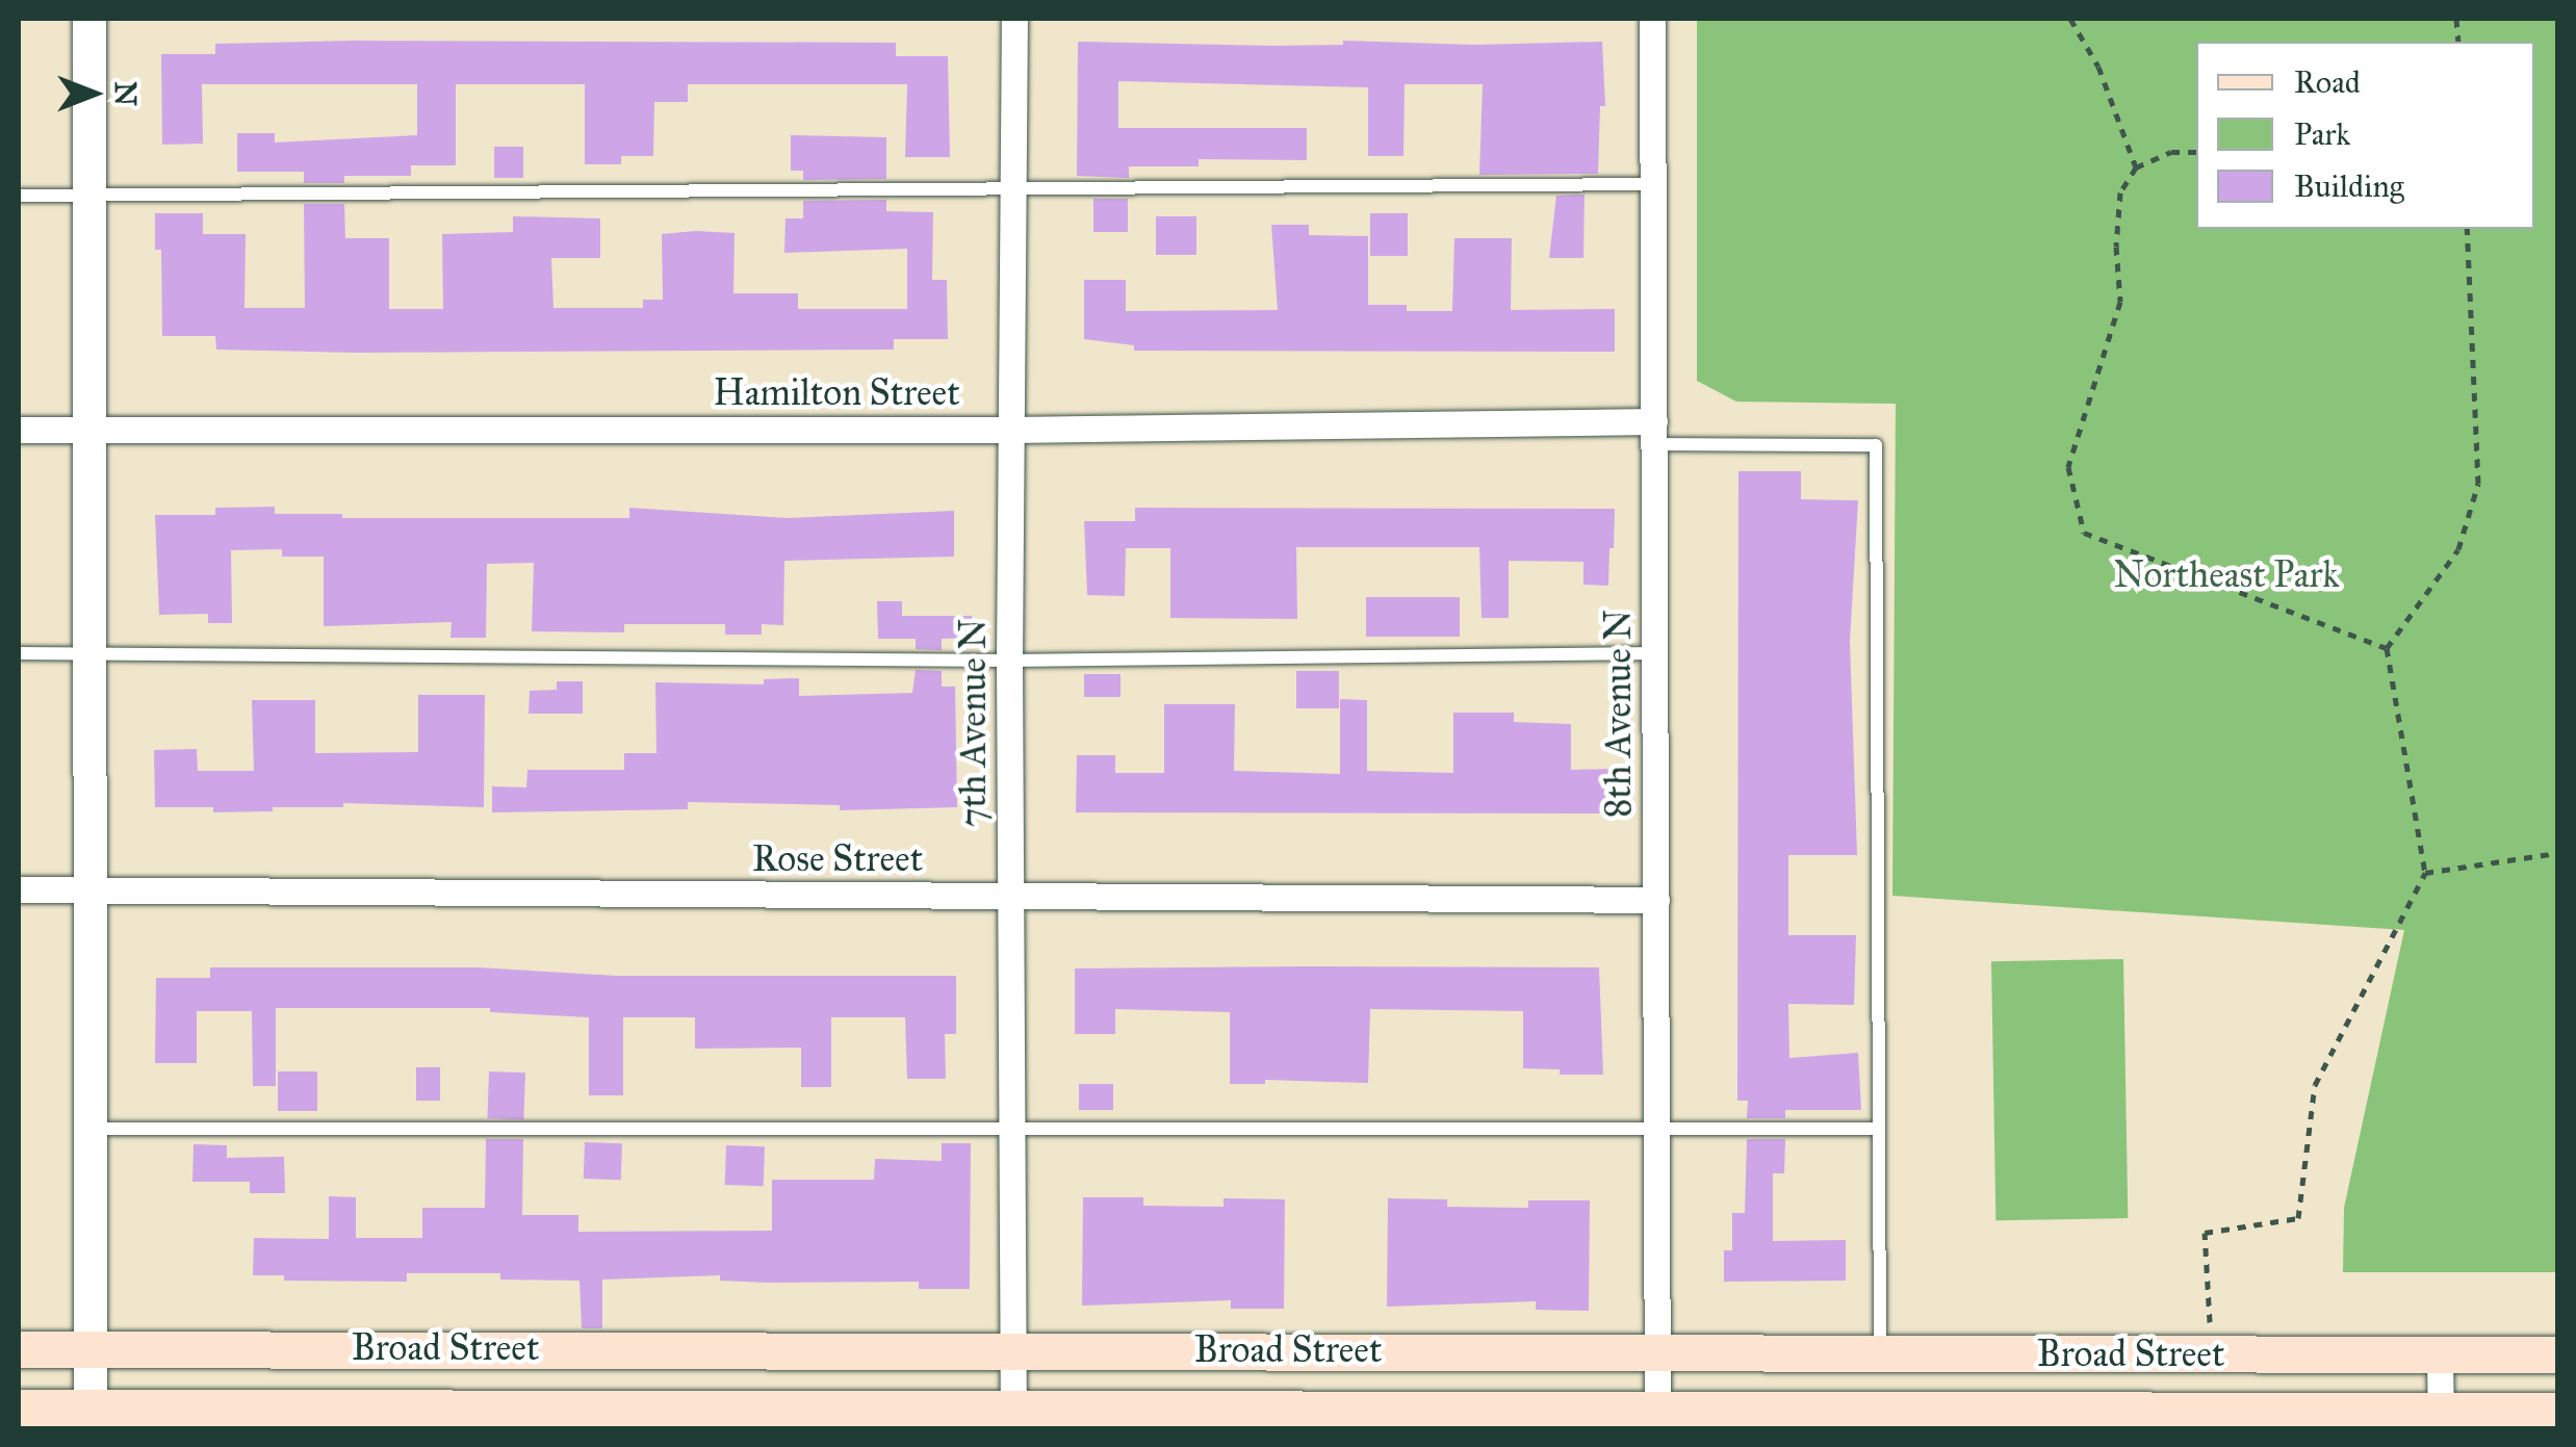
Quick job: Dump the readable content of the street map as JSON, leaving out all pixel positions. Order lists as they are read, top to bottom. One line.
{"streets":{"main road":["Broad Street"],"street":["Hamilton Street","8th Avenue N","7th Avenue N","Rose Street"]},"crossings":[["Hamilton Street","8th Avenue N"],["Hamilton Street","7th Avenue N"],["8th Avenue N","Rose Street"],["8th Avenue N","Broad Street"],["7th Avenue N","Rose Street"],["7th Avenue N","Broad Street"]],"parks":["Northeast Park"],"legend":["Road","Park","Building"],"north":"right"}
